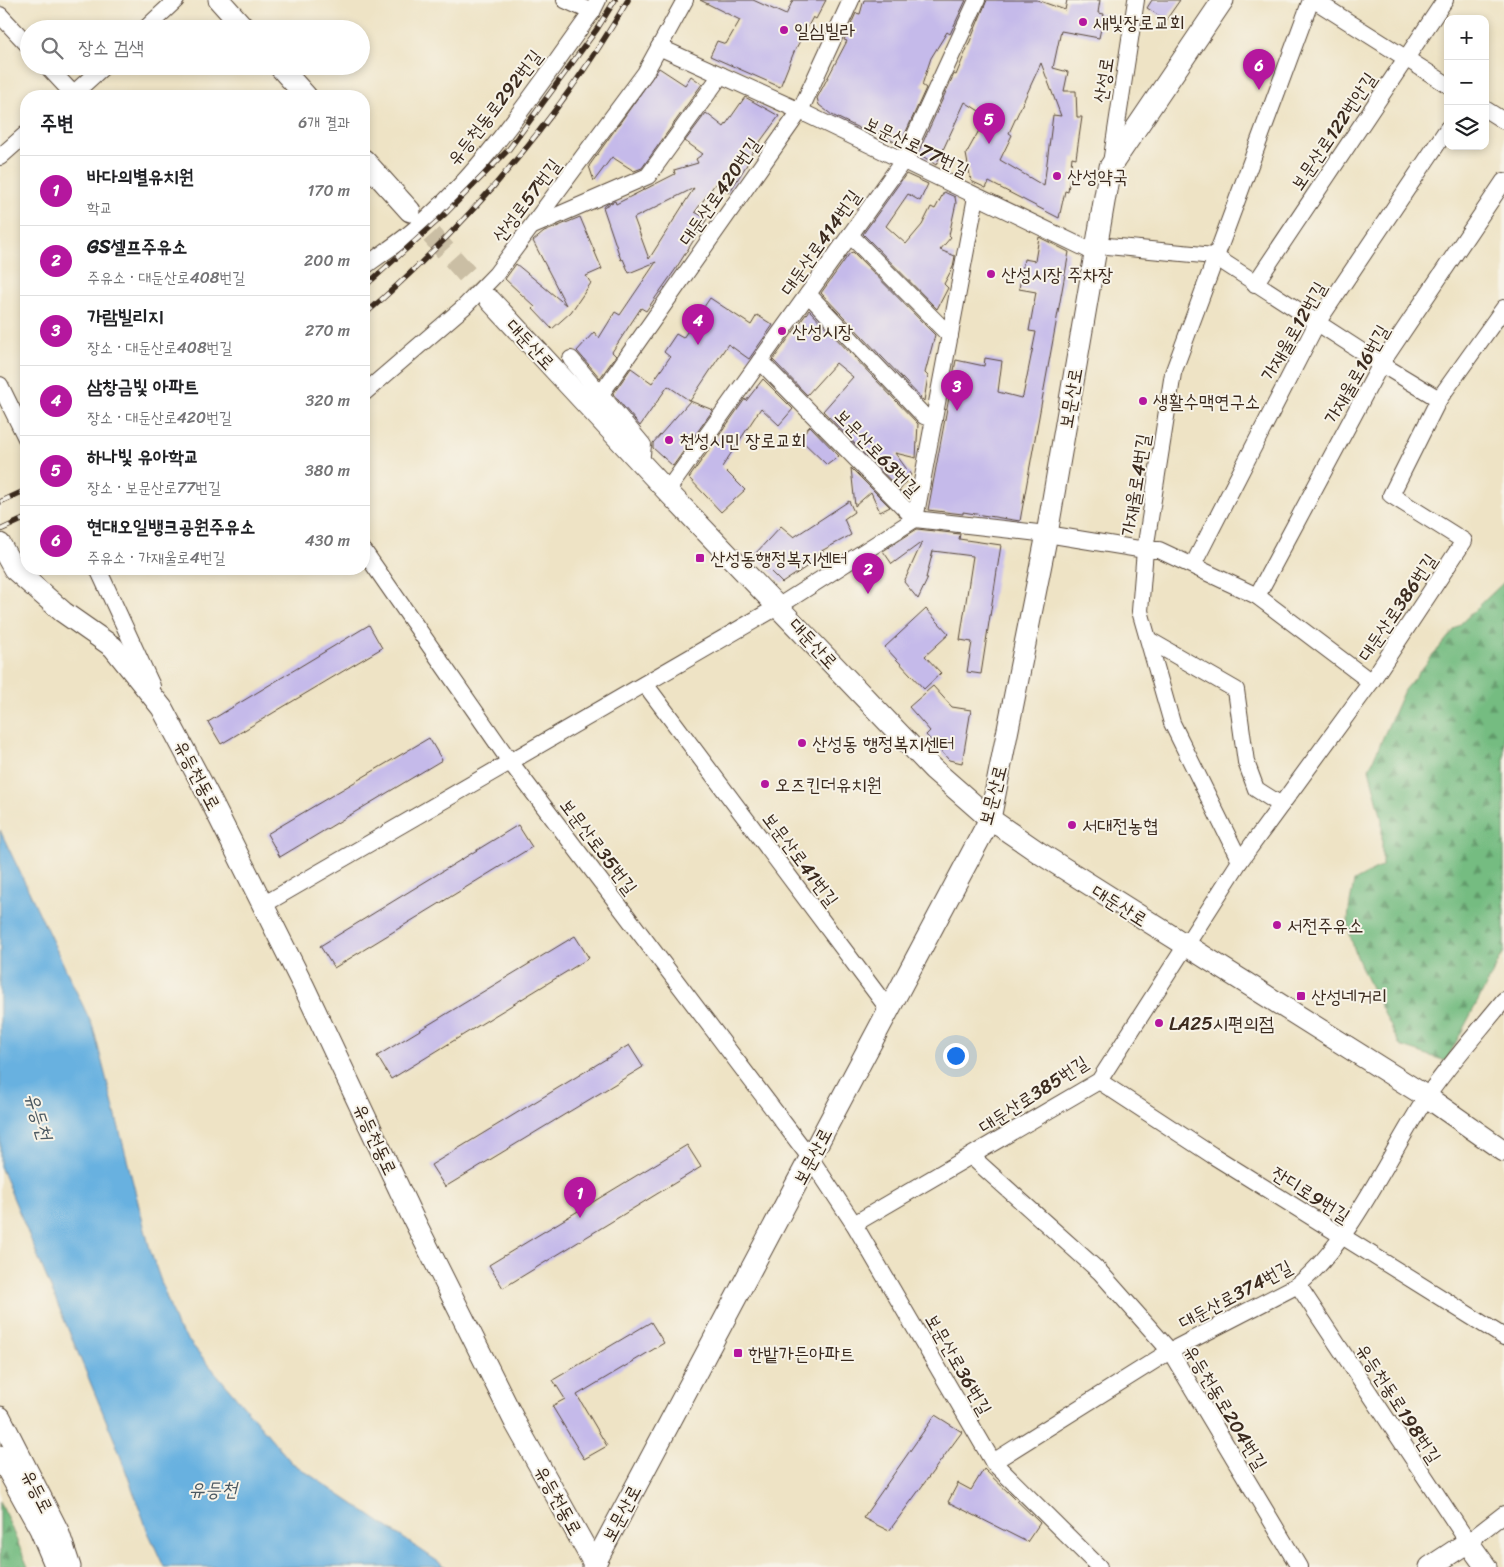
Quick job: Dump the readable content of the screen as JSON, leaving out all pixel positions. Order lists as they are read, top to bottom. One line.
{"streets":{"main road":["대둔산로","보문산로","유등천동로","유등로"],"street":["산성로","유등천동로292번길","보문산로122번안길","보문산로77번길","대둔산로420번길","산성로57번길","대둔산로414번길","가재울로12번길","가재울로16번길","보문산로63번길","가재울로4번길","대둔산로386번길","보문산로35번길","보문산로41번길","대둔산로385번길","잔디로9번길","대둔산로374번길","보문산로36번길","유등천동로198번길","유등천동로204번길"]},"crossings":[["산성로","보문산로"],["보문산로77번길","대둔산로420번길"],["보문산로77번길","산성로57번길"],["보문산로77번길","대둔산로414번길"],["보문산로77번길","보문산로"],["보문산로77번길","가재울로4번길"],["대둔산로414번길","대둔산로"],["대둔산로414번길","보문산로63번길"],["가재울로12번길","보문산로63번길"],["대둔산로","보문산로"],["대둔산로","대둔산로386번길"],["대둔산로","유등천동로"],["대둔산로","보문산로35번길"],["대둔산로","보문산로41번길"],["대둔산로","대둔산로385번길"],["대둔산로","대둔산로374번길"],["가재울로16번길","보문산로63번길"],["보문산로","보문산로63번길"],["보문산로","유등천동로"],["보문산로","보문산로35번길"],["보문산로","보문산로41번길"],["보문산로","보문산로36번길"],["보문산로63번길","가재울로4번길"],["보문산로63번길","대둔산로386번길"],["가재울로4번길","대둔산로386번길"],["대둔산로386번길","대둔산로385번길"],["보문산로35번길","보문산로36번길"],["대둔산로385번길","잔디로9번길"],["대둔산로385번길","보문산로36번길"],["대둔산로385번길","유등천동로204번길"],["잔디로9번길","대둔산로374번길"],["대둔산로374번길","보문산로36번길"],["대둔산로374번길","유등천동로198번길"],["대둔산로374번길","유등천동로204번길"]],"water":["유등천"],"places":{"other":["새빛장로교회","일심빌라","산성약국","산성시장 주차장","산성시장","생활수맥연구소","천성시민 장로교회","산성동 행정복지센터","오즈킨더유치원","서대전농협","서전주유소","LA25시편의점"],"transit":["산성동행정복지센터","산성네거리","한밭가든아파트"]},"page":{"map_buttons":["+","−"],"search":"장소 검색","pins":["6","5","4","3","2","1"],"heading":["주변","6개 결과"],"list":[{"mark":"1","name":"바다의별유치원","note":"학교","value":"170 m"},{"mark":"2","name":"GS셀프주유소","note":"주유소 · 대둔산로408번길","value":"200 m"},{"mark":"3","name":"가람빌리지","note":"장소 · 대둔산로408번길","value":"270 m"},{"mark":"4","name":"삼창금빛 아파트","note":"장소 · 대둔산로420번길","value":"320 m"},{"mark":"5","name":"하나빛 유아학교","note":"장소 · 보문산로77번길","value":"380 m"},{"mark":"6","name":"현대오일뱅크공원주유소","note":"주유소 · 가재울로4번길","value":"430 m"}]}}
